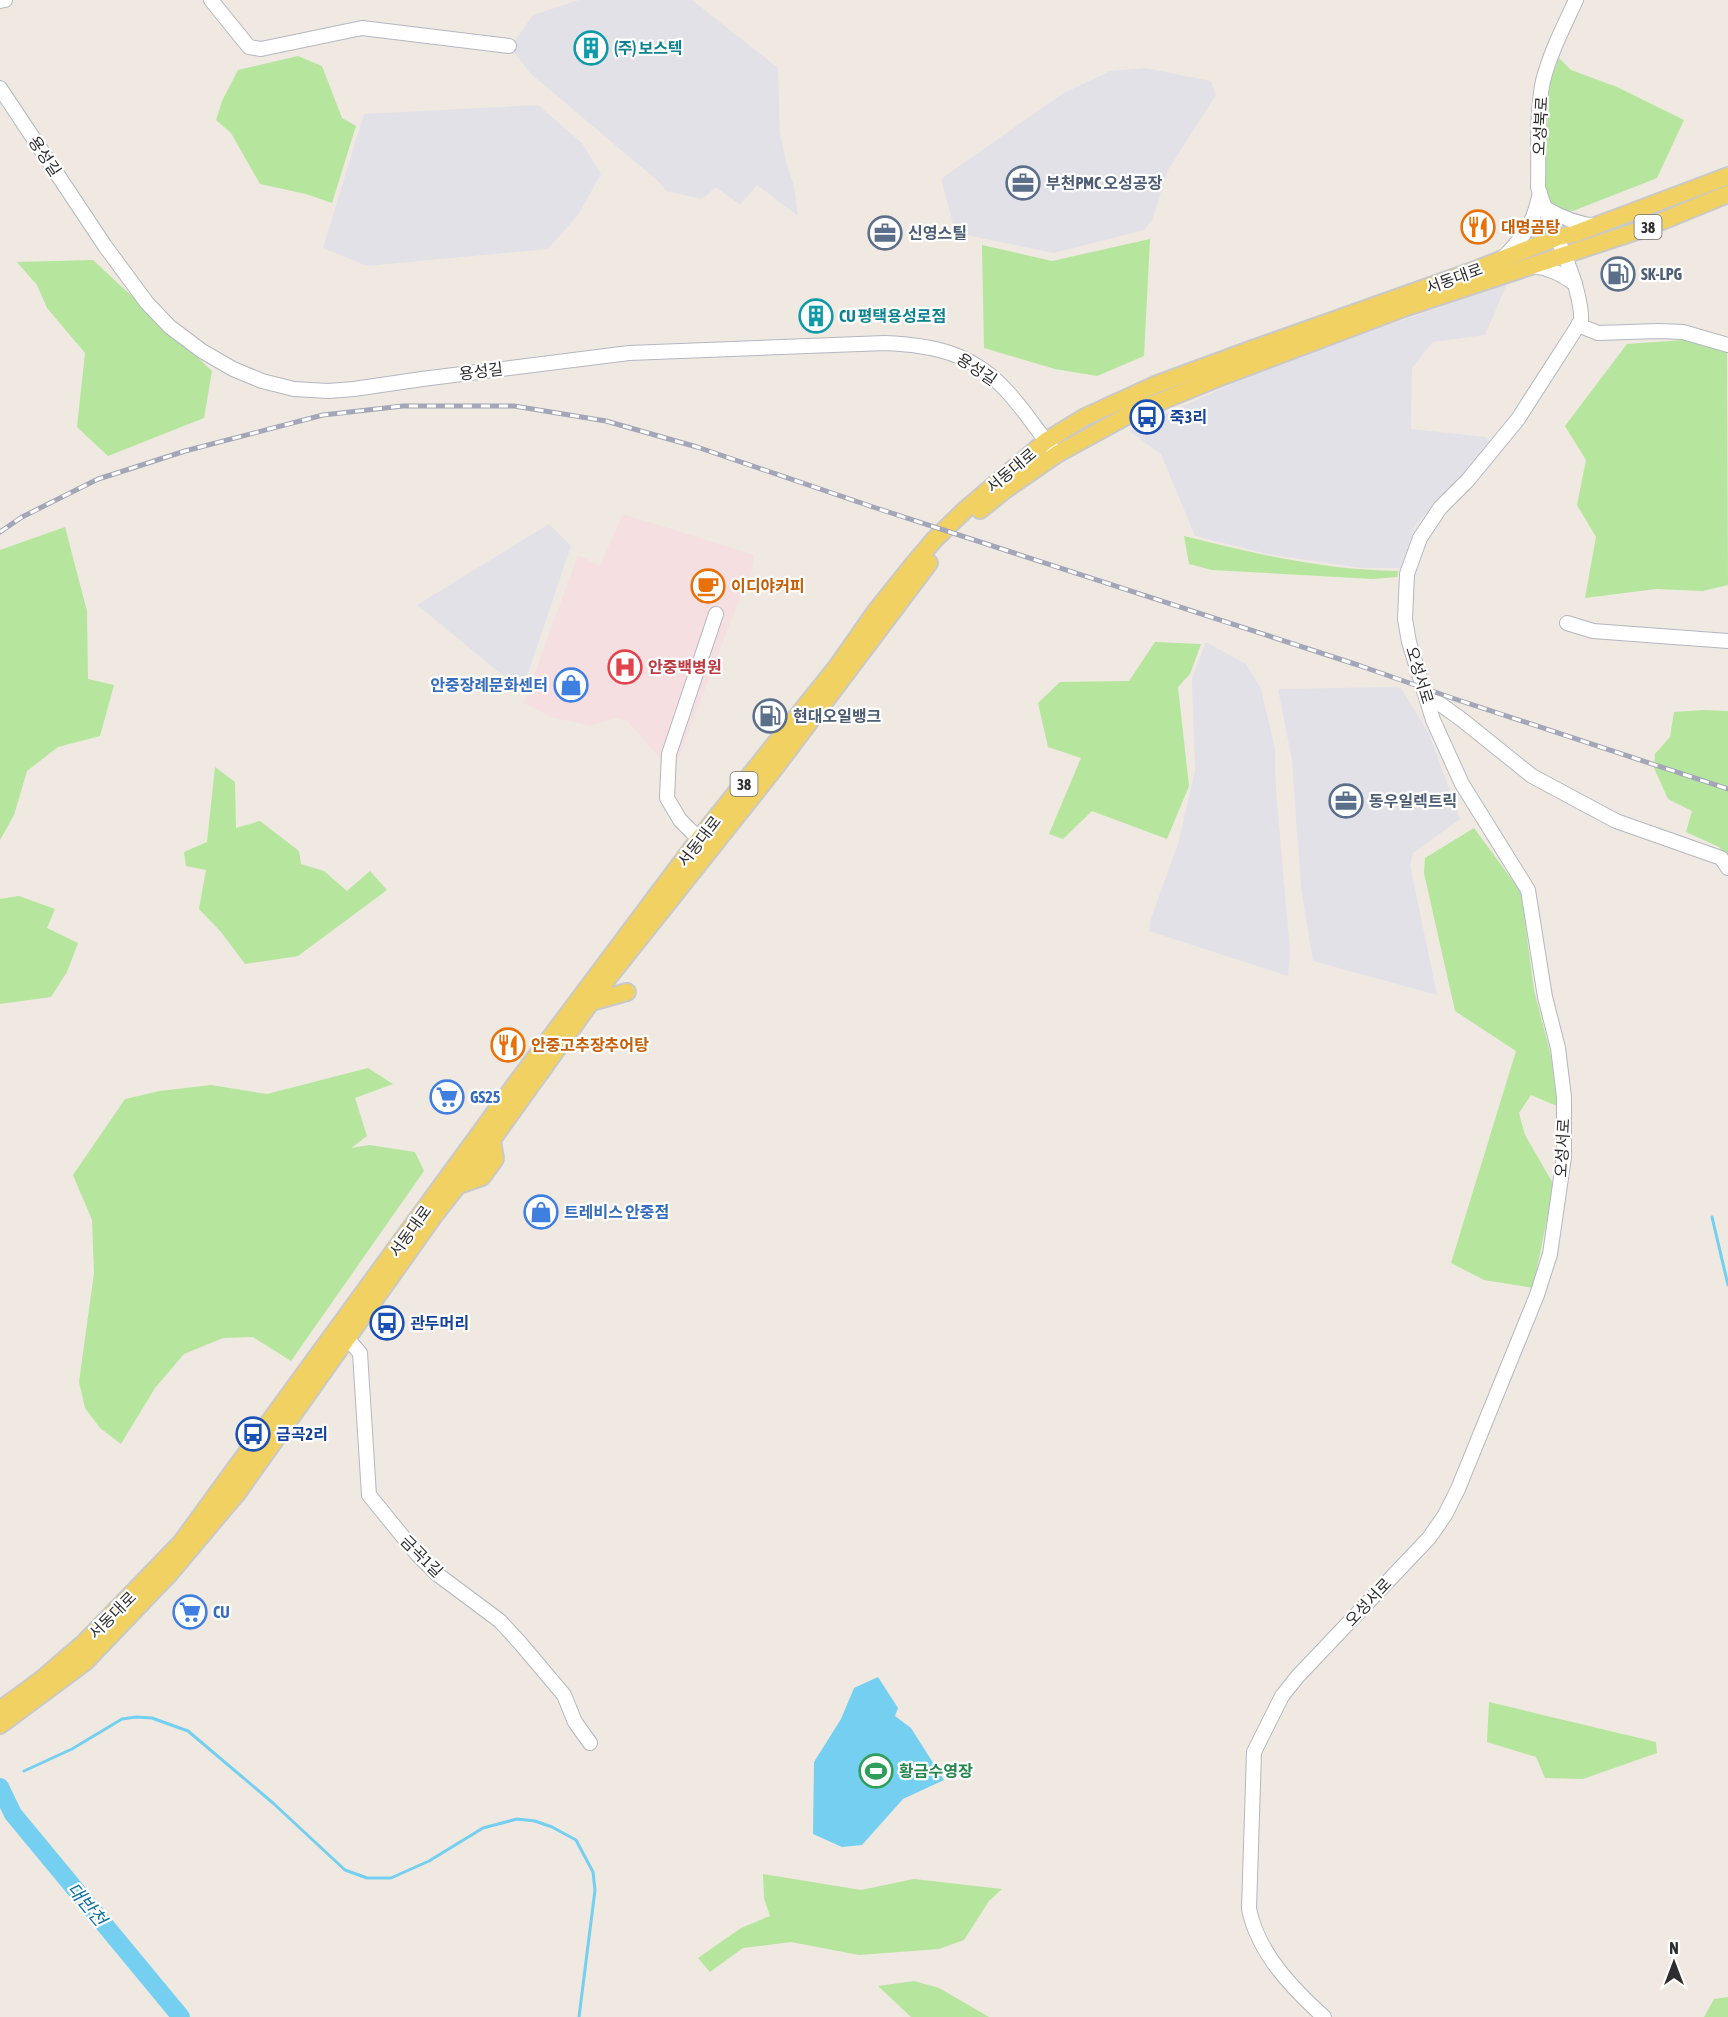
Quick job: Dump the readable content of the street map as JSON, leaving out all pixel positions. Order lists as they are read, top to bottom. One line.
{"streets":{"main road":["38","서동대로"],"street":["오성북로","용성길","오성서로","금곡1길"]},"crossings":[["용성길","서동대로"],["서동대로","금곡1길"]],"water":["대반천"],"places":{"building":["(주) 보스텍","CU 평택용성로점"],"office":["부천PMC 오성공장","신영스틸","동우일렉트릭"],"restaurant":["대명곰탕","안중고추장추어탕"],"fuel station":["SK-LPG","현대오일뱅크"],"bus stop":["죽3리","관두머리","금곡2리"],"cafe":["이디야커피"],"hospital":["안중백병원"],"shop":["안중장례문화센터","트레비스 안중점"],"supermarket":["GS25","CU"],"sports":["황금수영장"]},"north":"top"}
